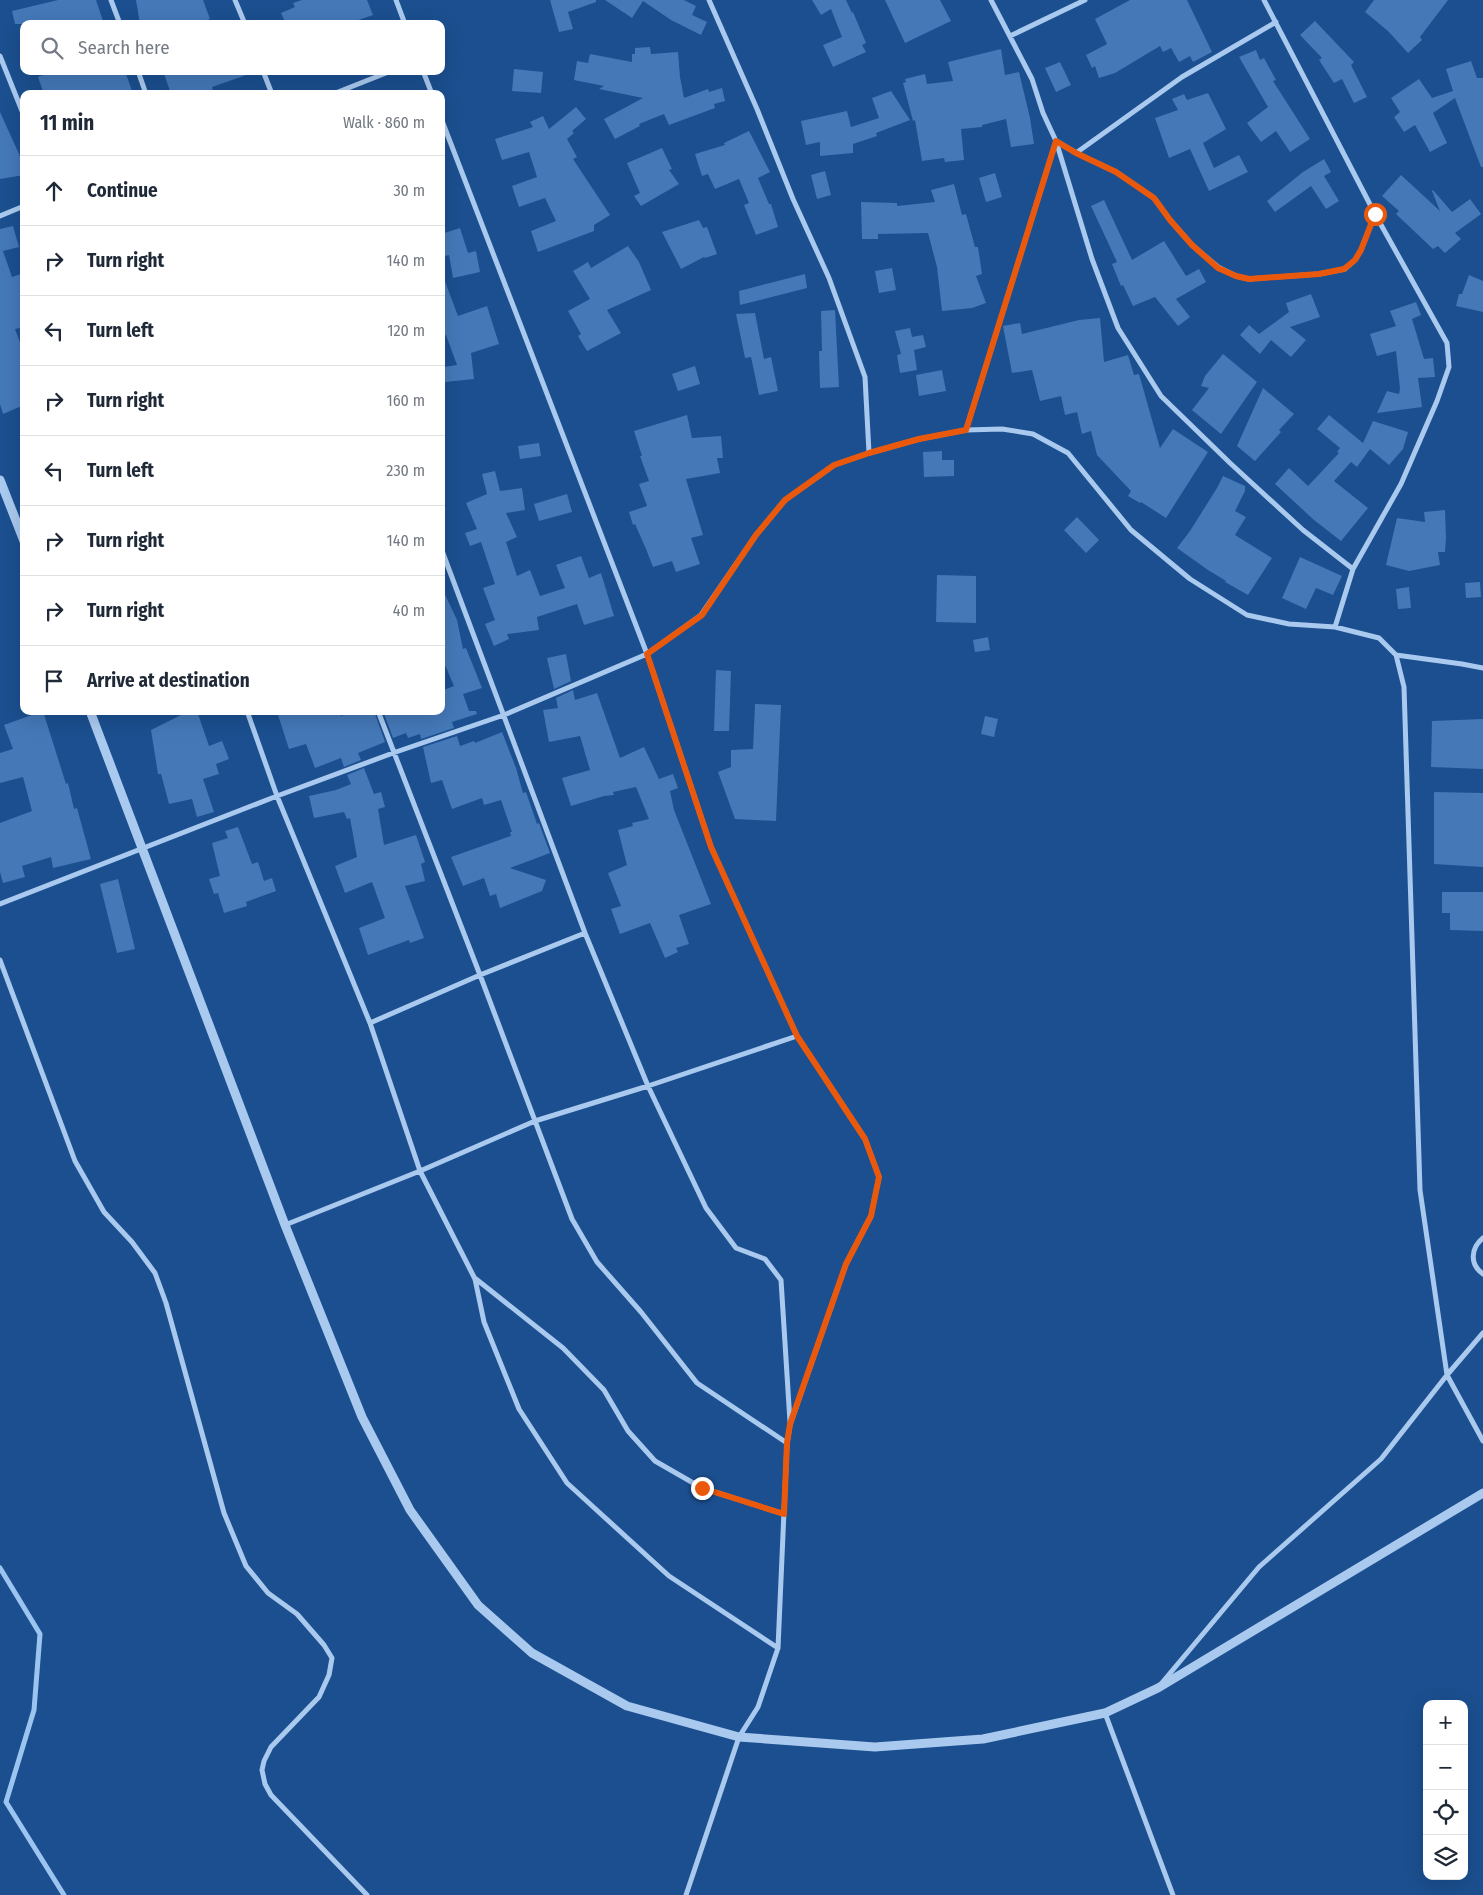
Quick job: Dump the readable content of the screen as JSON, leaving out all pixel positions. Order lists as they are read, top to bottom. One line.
{"page":{"search":"Search here","heading":["11 min","Walk · 860 m"],"list":[["Continue","30 m"],["Turn right","140 m"],["Turn left","120 m"],["Turn right","160 m"],["Turn left","230 m"],["Turn right","140 m"],["Turn right","40 m"],"Arrive at destination"],"map_buttons":["+","−"]}}
